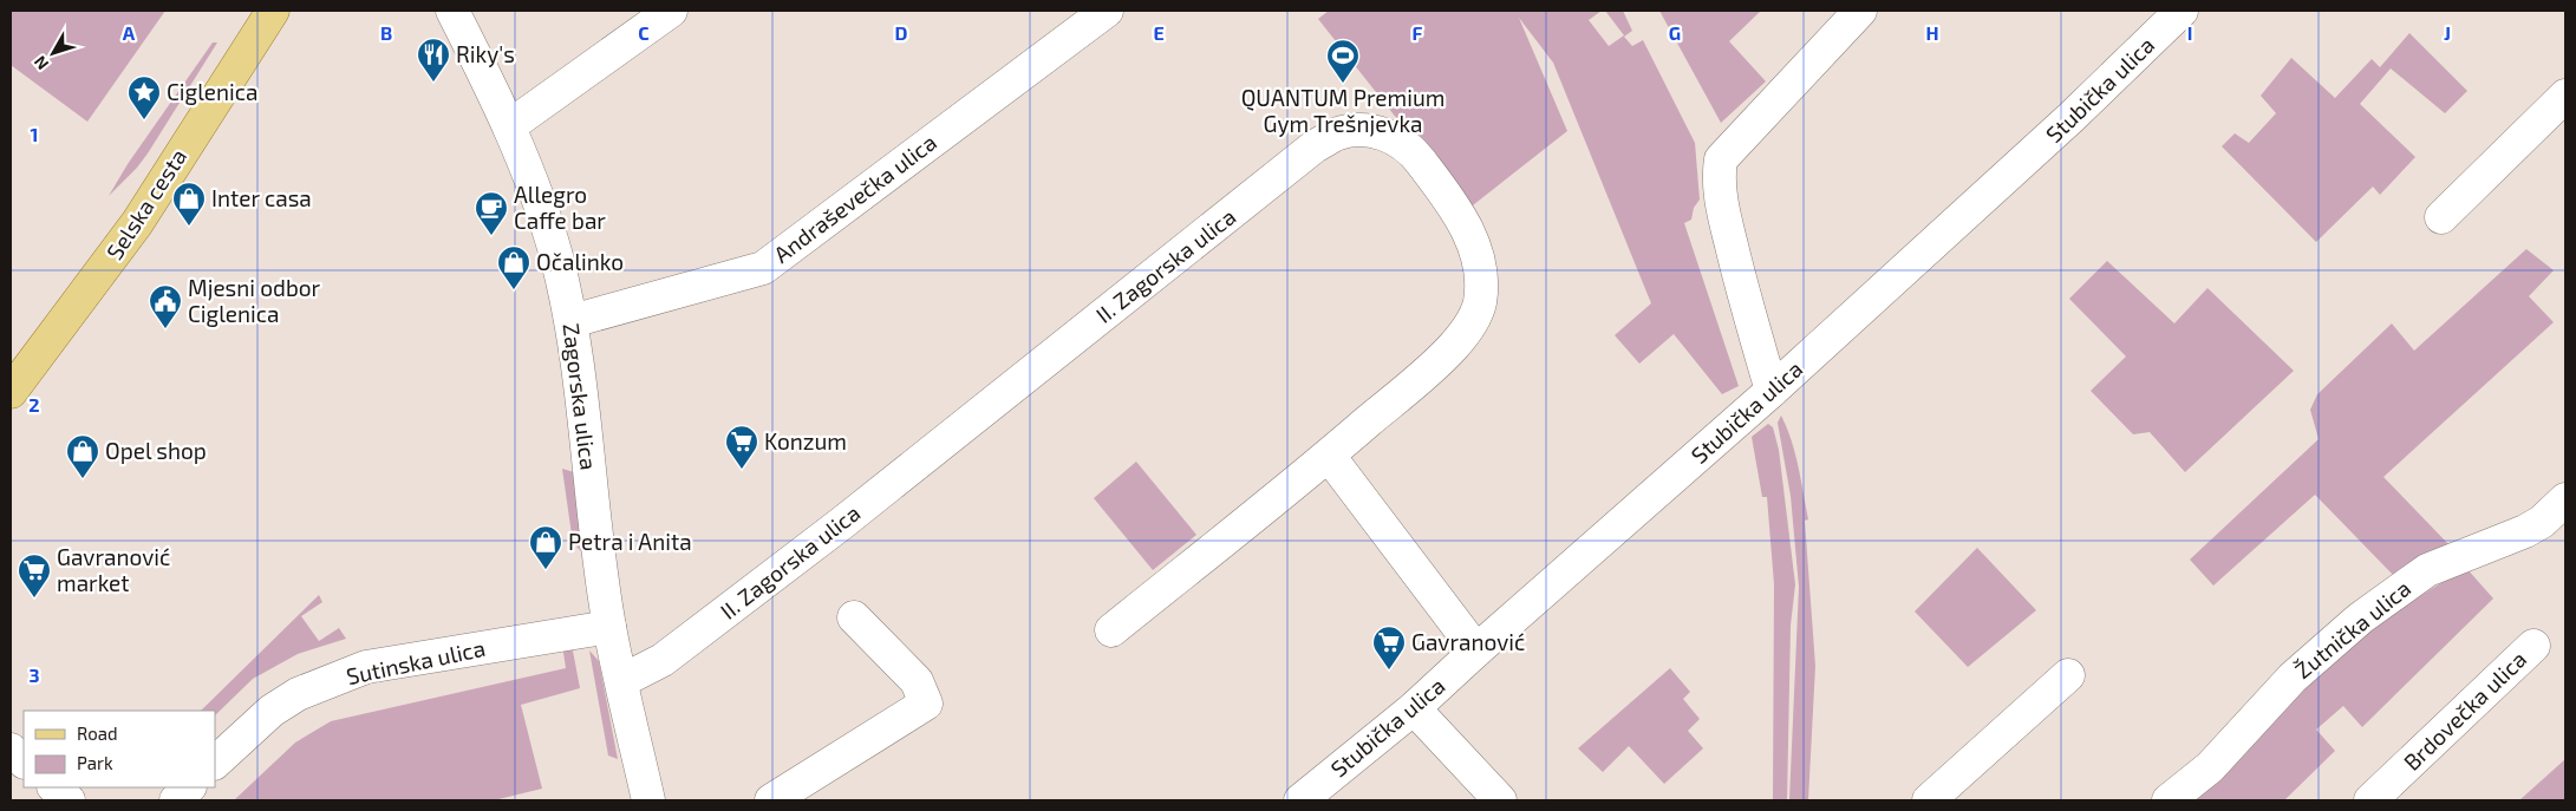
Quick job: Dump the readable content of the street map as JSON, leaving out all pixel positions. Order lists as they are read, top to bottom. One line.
{"streets":{"main road":["Selska cesta"],"street":["Stubička ulica","Andraševečka ulica","II. Zagorska ulica","Zagorska ulica","Žutnička ulica","Sutinska ulica","Brdovečka ulica"]},"crossings":[["Andraševečka ulica","Zagorska ulica"],["II. Zagorska ulica","Zagorska ulica"],["Zagorska ulica","Sutinska ulica"]],"places":{"restaurant":["Riky's"],"sports":["QUANTUM Premium Gym Trešnjevka"],"place":["Ciglenica"],"shop":["Inter casa","Očalinko","Opel shop","Petra i Anita"],"cafe":["Allegro Caffe bar"],"public building":["Mjesni odbor Ciglenica"],"supermarket":["Konzum","Gavranović market","Gavranović"]},"legend":["Road","Park"],"north":"bottom left","grid":{"columns":["A","B","C","D","E","F","G","H","I","J"],"rows":["1","2","3"]}}
